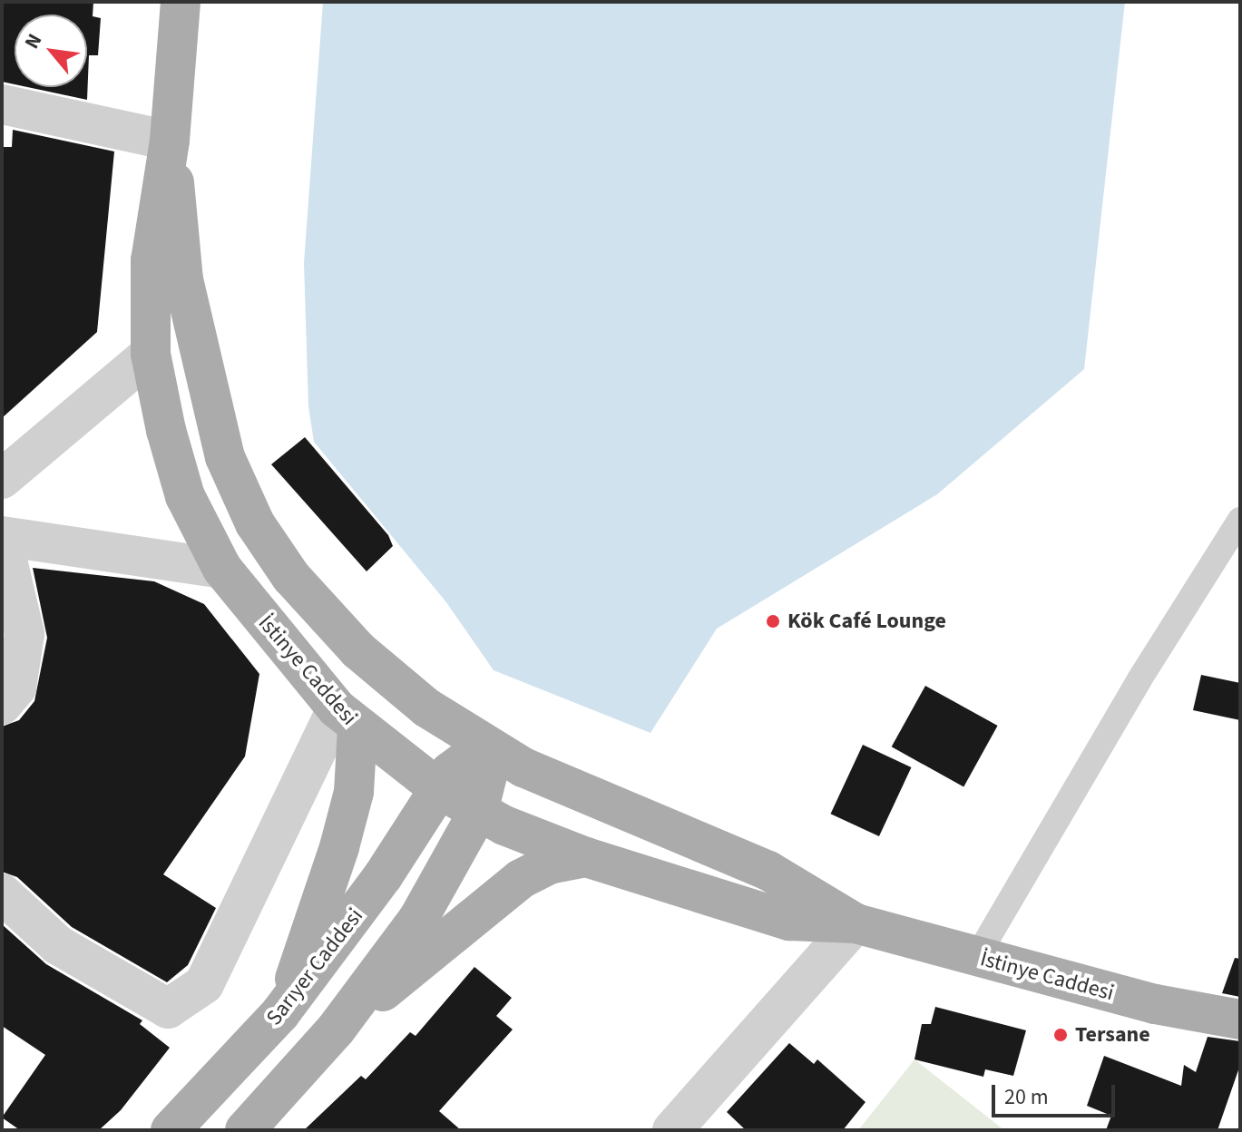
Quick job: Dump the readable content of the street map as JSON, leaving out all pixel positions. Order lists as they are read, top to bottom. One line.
{"streets":{"main road":["İstinye Caddesi","Sarıyer Caddesi"]},"crossings":[["İstinye Caddesi","Sarıyer Caddesi"]],"places":["Kök Café Lounge","Tersane"],"scale_bar":"20 m","north":"top left"}
